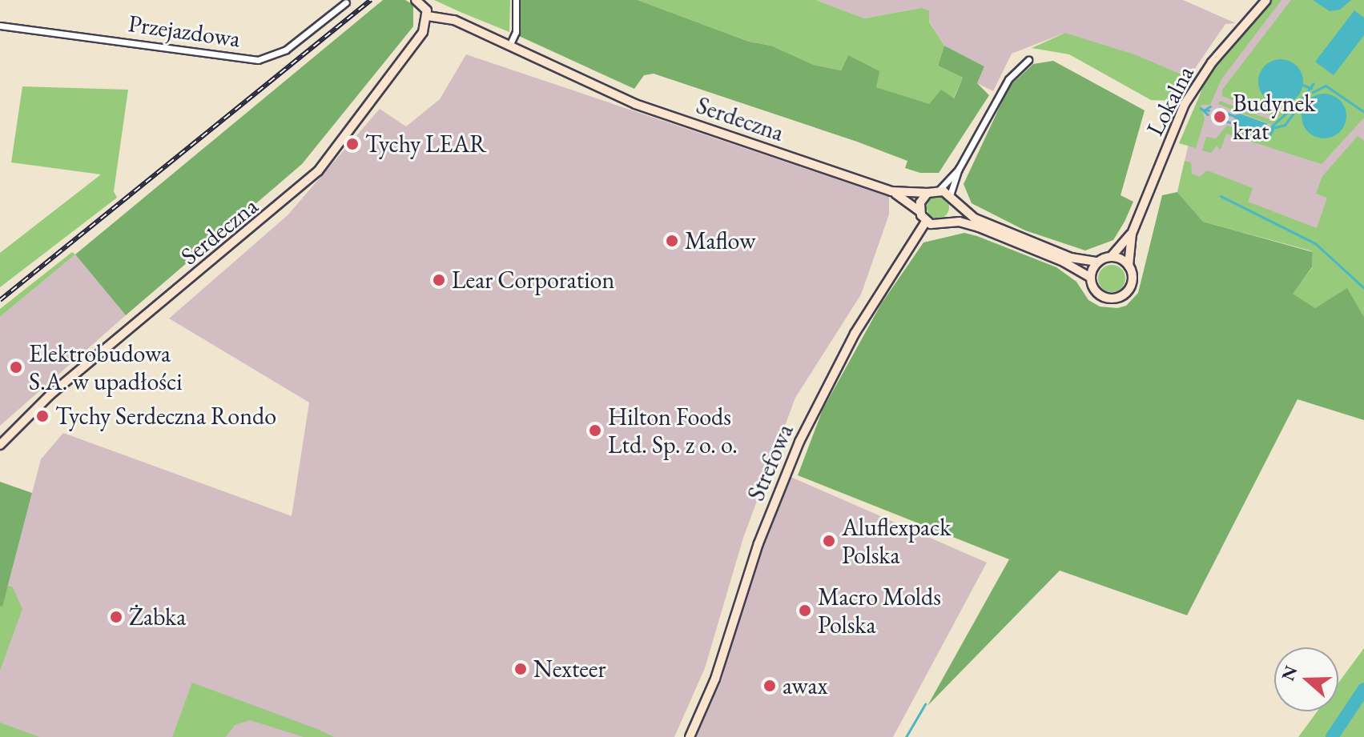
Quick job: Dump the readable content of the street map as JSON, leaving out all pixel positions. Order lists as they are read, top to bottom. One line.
{"streets":{"street":["Przejazdowa","Lokalna","Serdeczna","Strefowa"]},"crossings":[["Serdeczna","Strefowa"]],"places":["Budynek krat","Tychy LEAR","Maflow","Lear Corporation","Elektrobudowa S.A. w upadłości","Tychy Serdeczna Rondo","Hilton Foods Ltd. Sp. z o. o.","Aluflexpack Polska","Macro Molds Polska","Żabka","Nexteer","awax"],"north":"left"}
